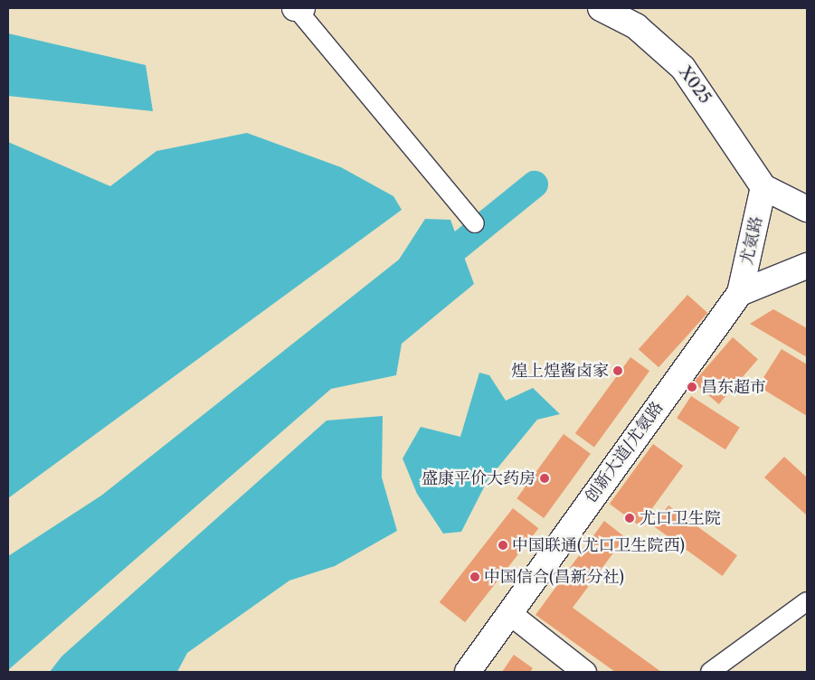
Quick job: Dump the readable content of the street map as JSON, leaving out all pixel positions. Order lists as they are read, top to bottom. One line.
{"streets":{"main road":["X025","尤氨路","创新大道/尤氨路"]},"crossings":[["X025","尤氨路"],["尤氨路","创新大道/尤氨路"]],"places":["煌上煌酱卤家","昌东超市","盛康平价大药房","尤口卫生院","中国联通(尤口卫生院西)","中国信合(昌新分社)"]}
